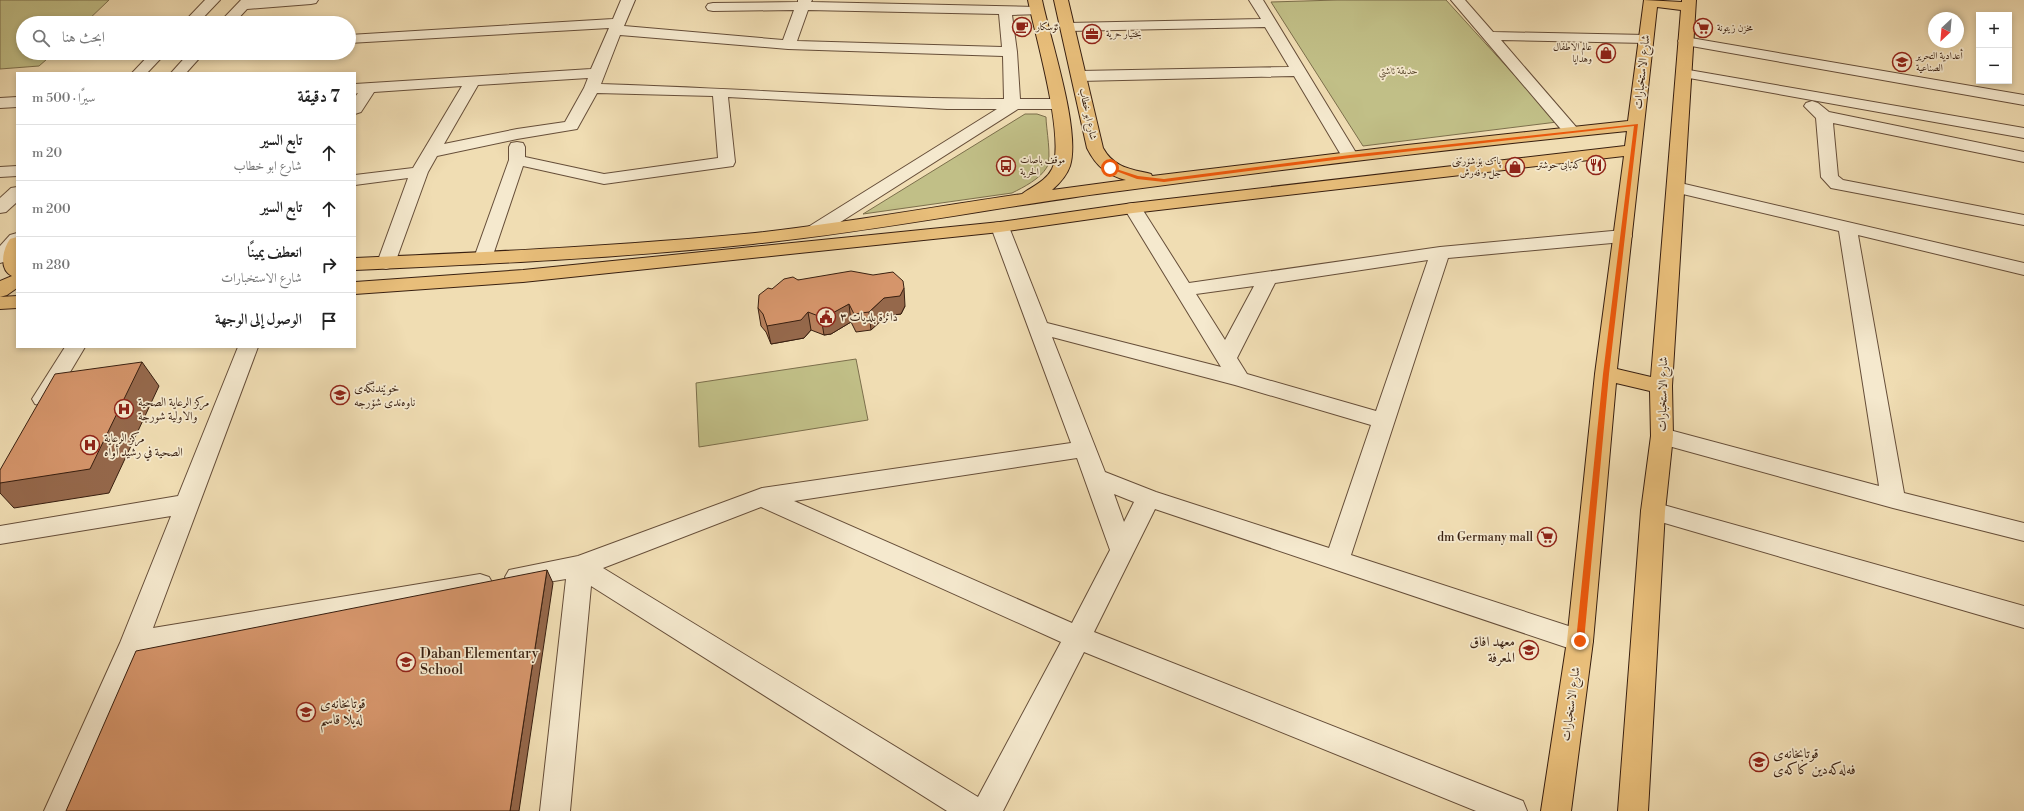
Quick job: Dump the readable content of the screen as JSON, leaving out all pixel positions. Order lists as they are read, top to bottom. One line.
{"streets":{"main road":["شارع الاستخبارات","شارع ابو خطاب"]},"parks":["حديقة ئاشتي"],"places":{"cafe":["ئۆسکار"],"supermarket":["مخزن زيتونة","dm Germany mall"],"office":["بختيار حرية"],"shop":["عالم الاطفال وهدايا","پاک بۆ شۆرتنی جل و فەرش"],"school or university":["أعدادية التحرير الصناعية","خوێندنگەی ناوەندی شۆرجە","معهد افاق المعرفة","Daban Elementary School","قوتابخانەی لەیلا قاسم","قوتابخانەی فەلەکەدین کاکەی"],"restaurant":["کەبابی حوشتر"],"bus stop":["موقف باصات الحریة"],"public building":["دائرة بلديات ٣"],"hospital":["مركز الرعاية الصحية والاولية شورجة","مركز الرعاية الصحية في رشيد أواه"]},"north":"bottom left","page":{"map_buttons":["+","−"],"search":"ابحث هنا","heading":["7 دقيقة","سيرًا · 500 m"],"list":[["تابع السير","شارع ابو خطاب","20 m"],["تابع السير","200 m"],["انعطف يمينًا","شارع الاستخبارات","280 m"],"الوصول إلى الوجهة"]}}
